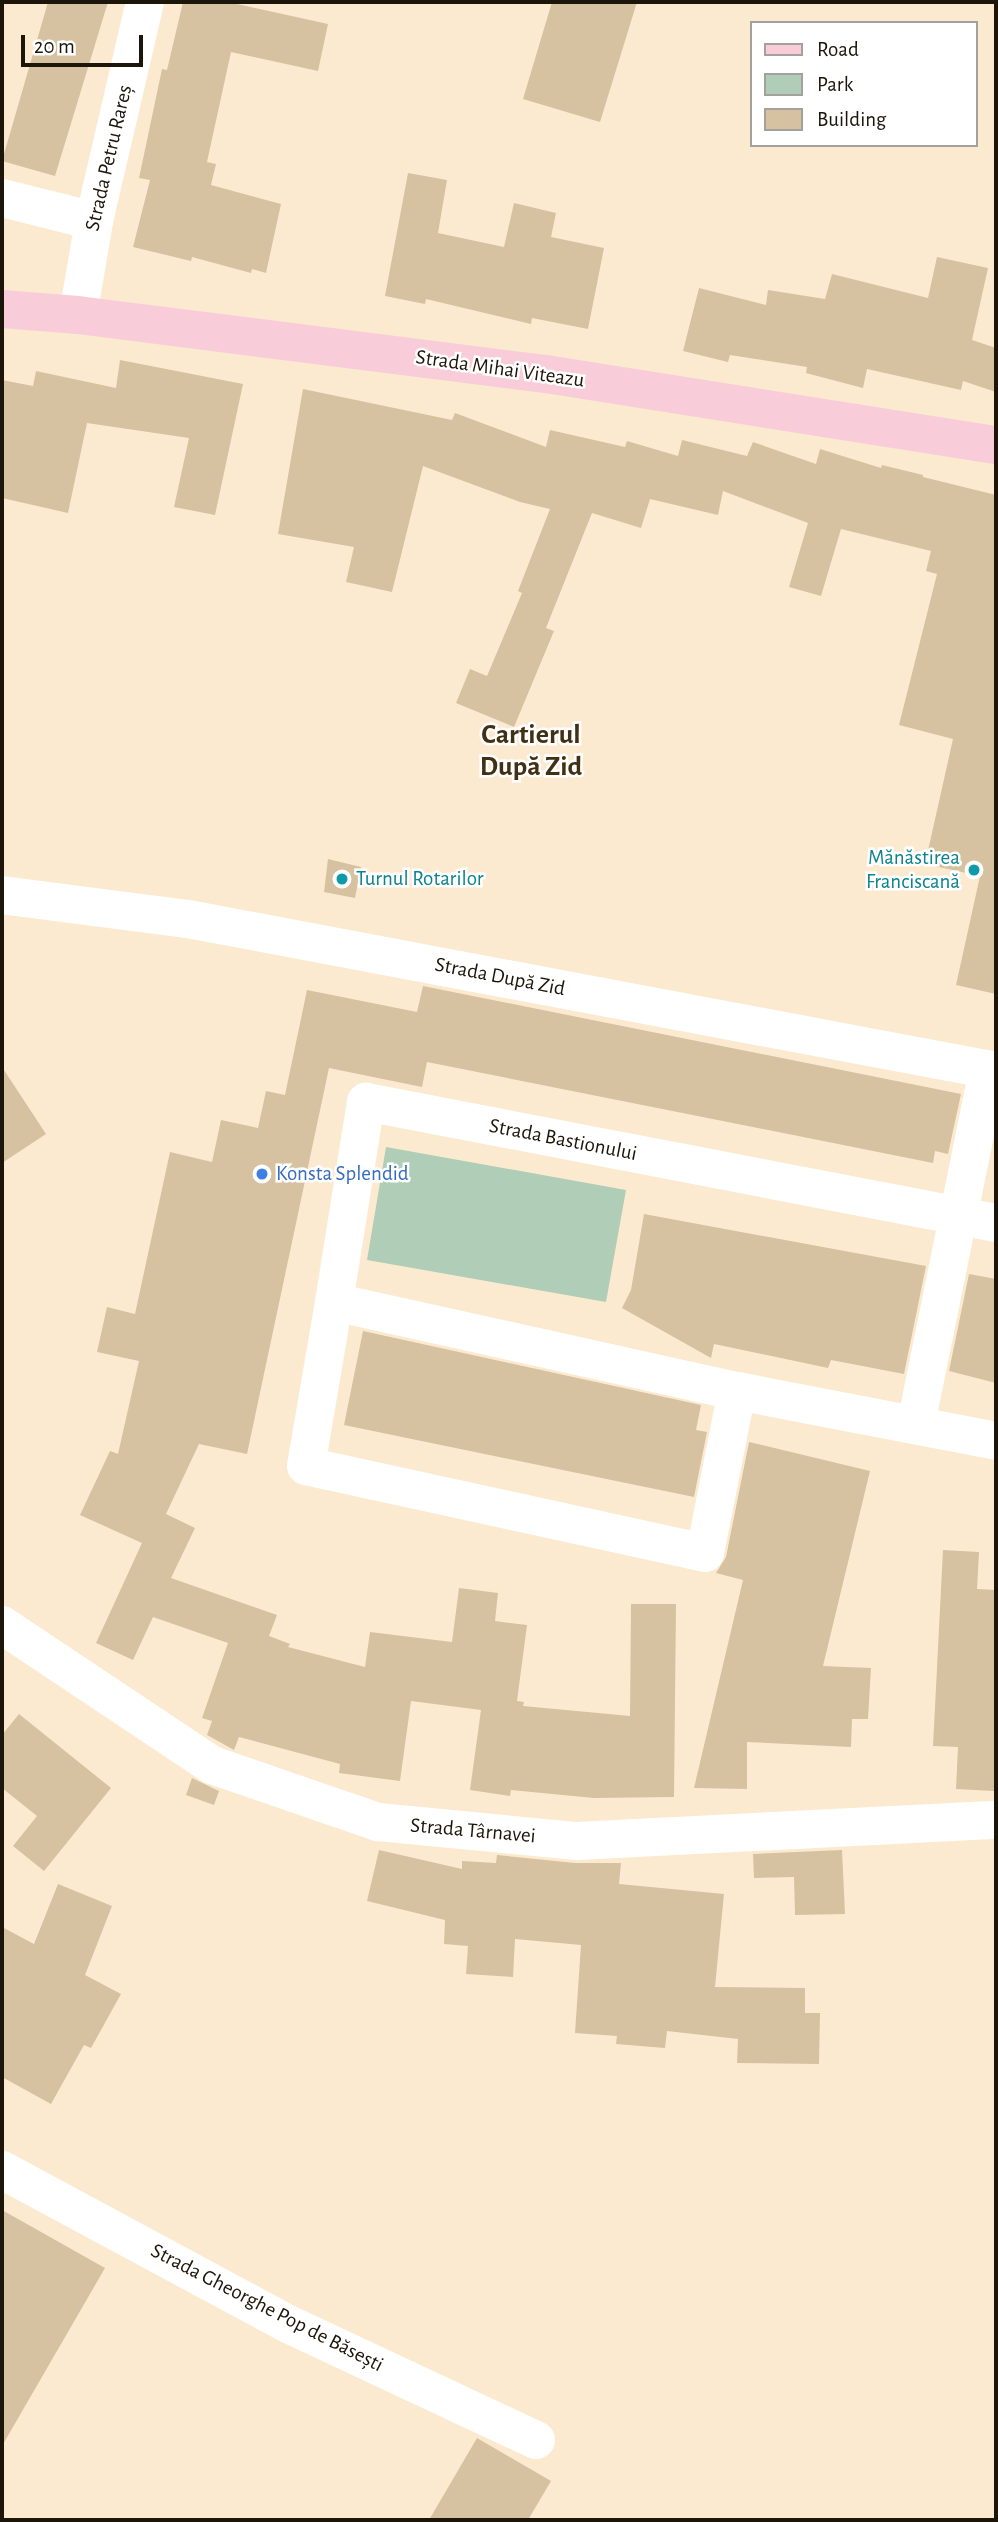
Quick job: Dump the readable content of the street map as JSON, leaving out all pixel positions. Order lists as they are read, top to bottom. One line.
{"streets":{"main road":["Strada Mihai Viteazu"],"street":["Strada Petru Rareș","Strada După Zid","Strada Bastionului","Strada Târnavei","Strada Gheorghe Pop de Băsești"]},"crossings":[["Strada Petru Rareș","Strada Mihai Viteazu"]],"districts":["Cartierul După Zid"],"places":["Mănăstirea Franciscană","Turnul Rotarilor","Konsta Splendid"],"legend":["Road","Park","Building"],"scale_bar":"20 m"}
